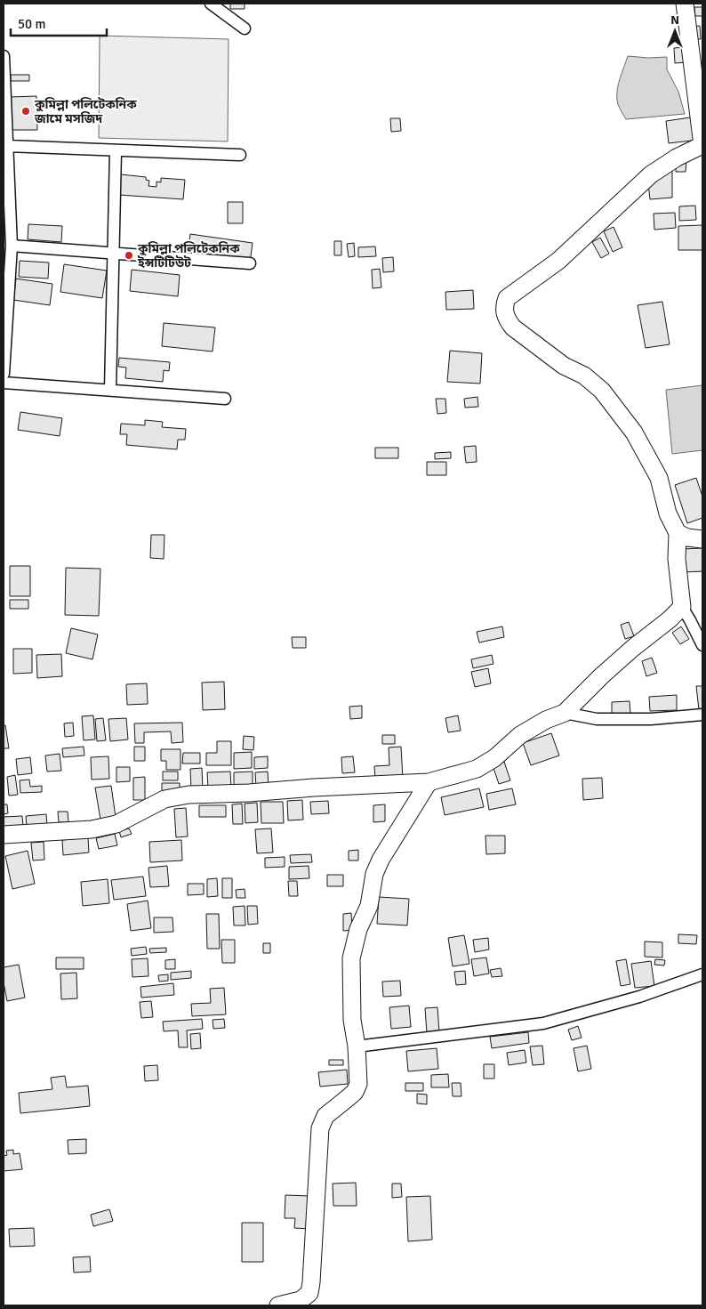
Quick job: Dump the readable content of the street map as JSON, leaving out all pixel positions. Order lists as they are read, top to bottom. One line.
{"places":["কুমিল্লা পলিটেকনিক জামে মসজিদ","কুমিল্লা পলিটেকনিক ইন্সটিটিউট"],"scale_bar":"50 m","north":"top"}
